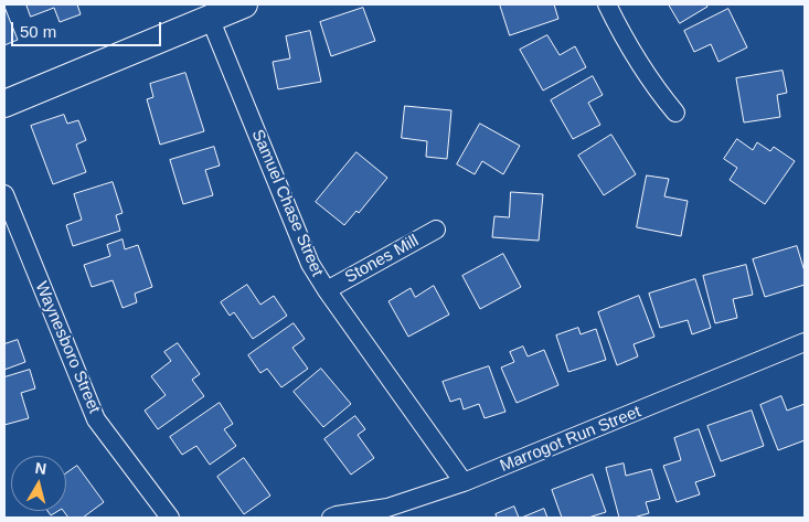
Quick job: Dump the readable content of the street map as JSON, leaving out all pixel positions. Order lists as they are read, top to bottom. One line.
{"streets":{"street":["Samuel Chase Street","Stones Mill","Waynesboro Street","Marrogot Run Street"]},"crossings":[["Samuel Chase Street","Stones Mill"],["Samuel Chase Street","Marrogot Run Street"]],"scale_bar":"50 m","north":"top"}
